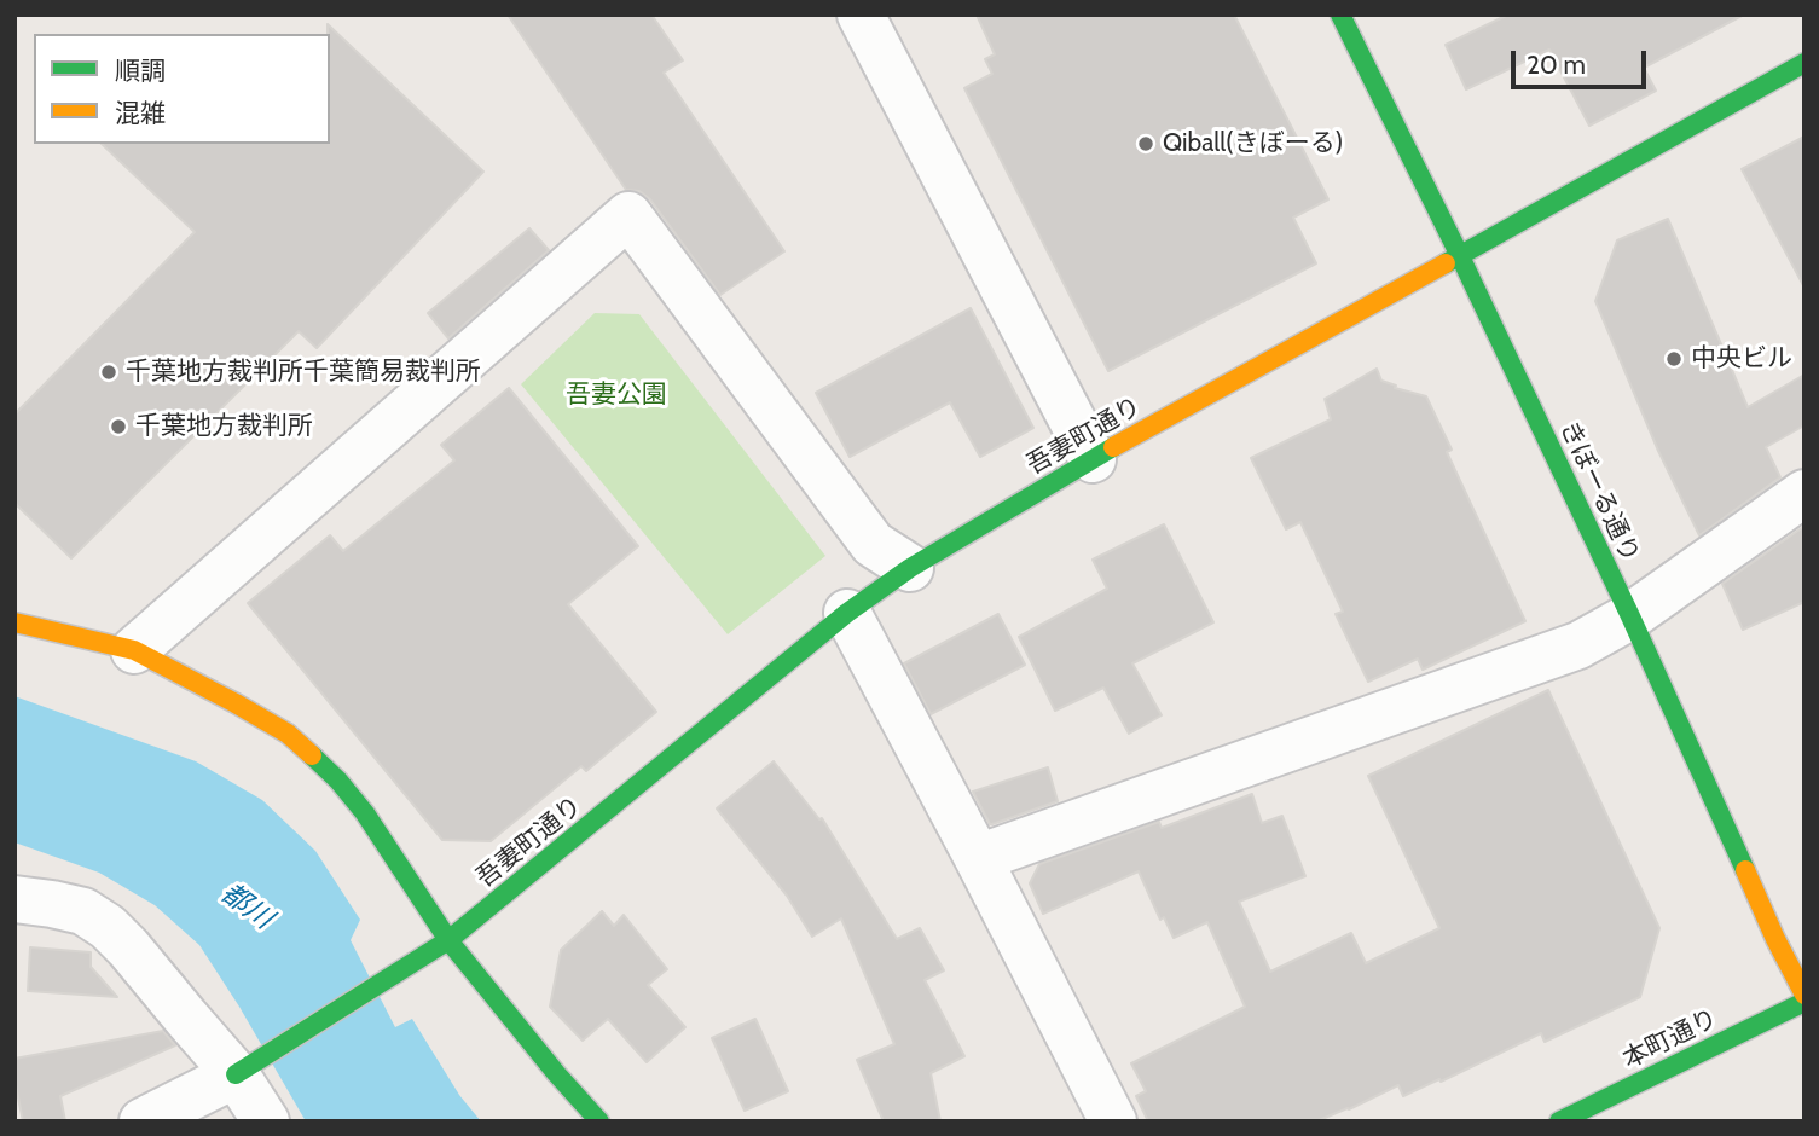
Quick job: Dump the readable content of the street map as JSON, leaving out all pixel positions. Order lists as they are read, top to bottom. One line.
{"streets":{"street":["吾妻町通り","きぼーる通り","本町通り"]},"crossings":[["吾妻町通り","きぼーる通り"]],"water":["都川"],"parks":["吾妻公園"],"places":["Qiball(きぼーる)","中央ビル","千葉地方裁判所千葉簡易裁判所","千葉地方裁判所"],"legend":["順調","混雑"],"scale_bar":"20 m"}
